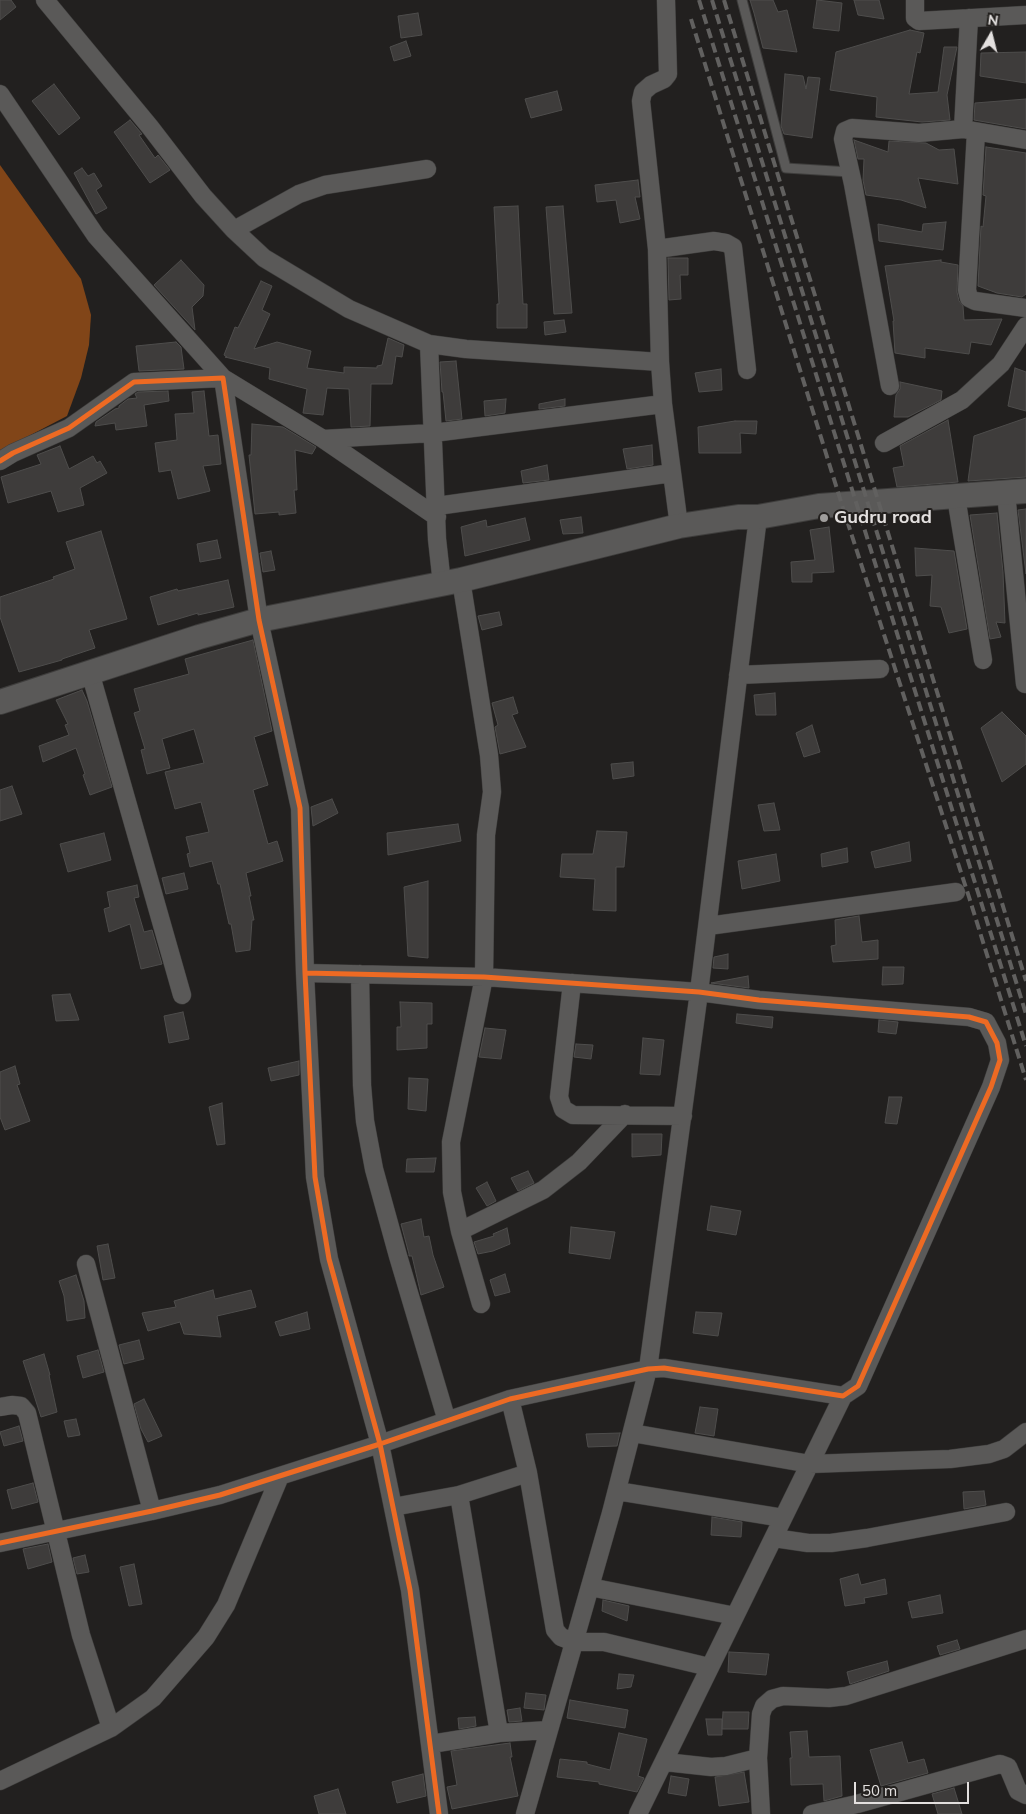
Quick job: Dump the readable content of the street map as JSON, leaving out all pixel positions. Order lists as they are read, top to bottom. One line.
{"places":["Gudru road"],"scale_bar":"50 m","north":"top"}
